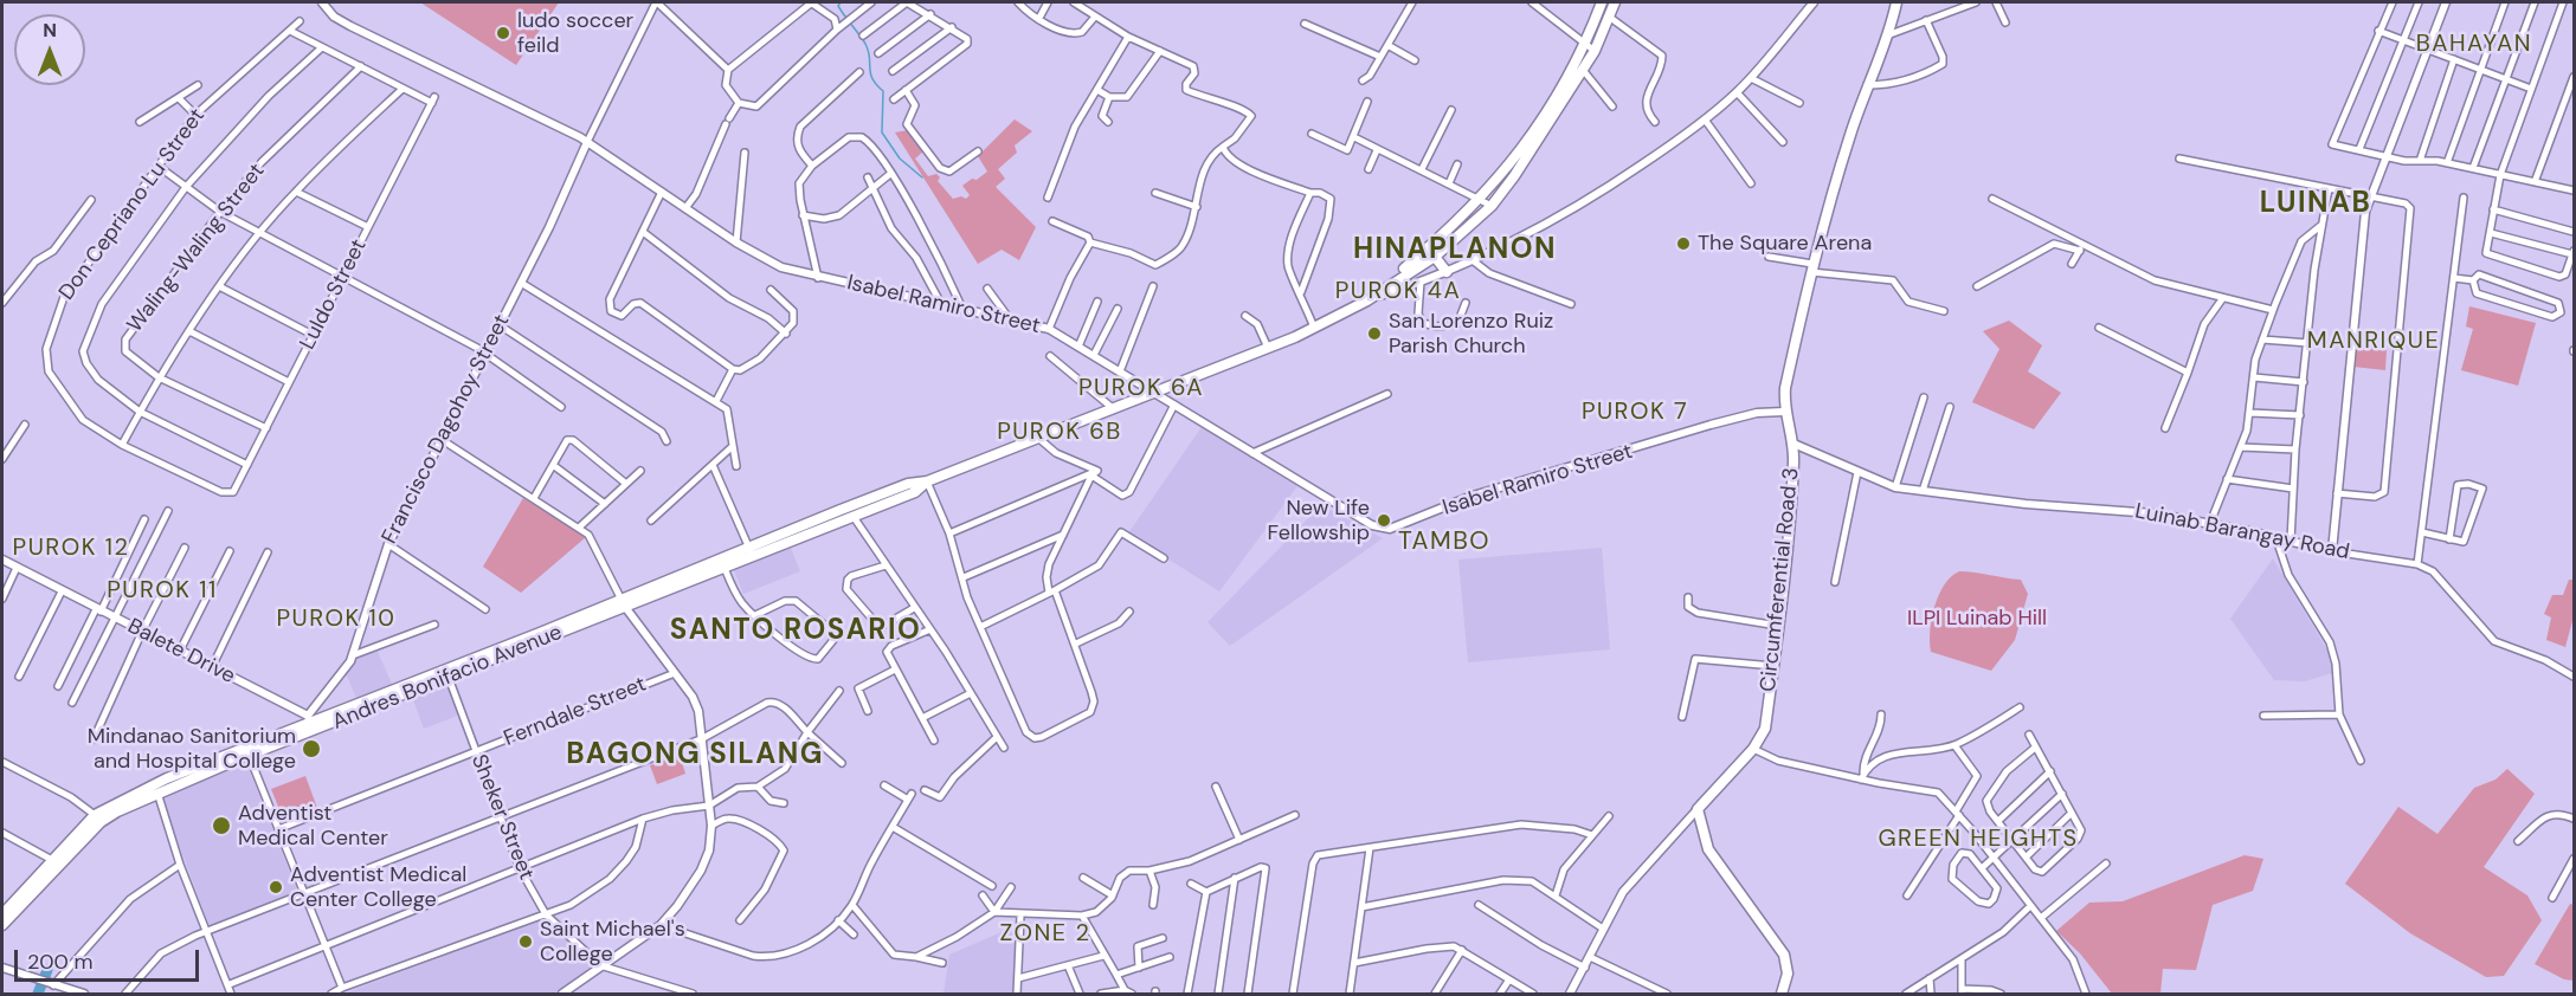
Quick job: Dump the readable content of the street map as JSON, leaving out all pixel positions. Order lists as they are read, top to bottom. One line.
{"streets":{"main road":["Circumferential Road 3","Andres Bonifacio Avenue"],"street":["Don Cepriano Lu Street","Waling-Waling Street","Luldo Street","Isabel Ramiro Street","Francisco Dagohoy Street","Luinab Barangay Road","Balete Drive","Ferndale Street","Sheker Street"]},"crossings":[["Don Cepriano Lu Street","Luldo Street"],["Waling-Waling Street","Luldo Street"],["Isabel Ramiro Street","Francisco Dagohoy Street"],["Isabel Ramiro Street","Circumferential Road 3"],["Isabel Ramiro Street","Andres Bonifacio Avenue"],["Francisco Dagohoy Street","Balete Drive"],["Francisco Dagohoy Street","Andres Bonifacio Avenue"],["Luinab Barangay Road","Circumferential Road 3"],["Balete Drive","Andres Bonifacio Avenue"],["Andres Bonifacio Avenue","Sheker Street"],["Ferndale Street","Sheker Street"]],"districts":["BAHAYAN","LUINAB","HINAPLANON","PUROK 4A","MANRIQUE","PUROK 6A","PUROK 7","PUROK 6B","TAMBO","PUROK 12","PUROK 11","PUROK 10","SANTO ROSARIO","BAGONG SILANG","GREEN HEIGHTS","ZONE 2"],"parks":["ILPI Luinab Hill"],"places":["ludo soccer feild","The Square Arena","San Lorenzo Ruiz Parish Church","New Life Fellowship","Mindanao Sanitorium and Hospital College","Adventist Medical Center","Adventist Medical Center College","Saint Michael's College"],"scale_bar":"200 m","north":"top"}
